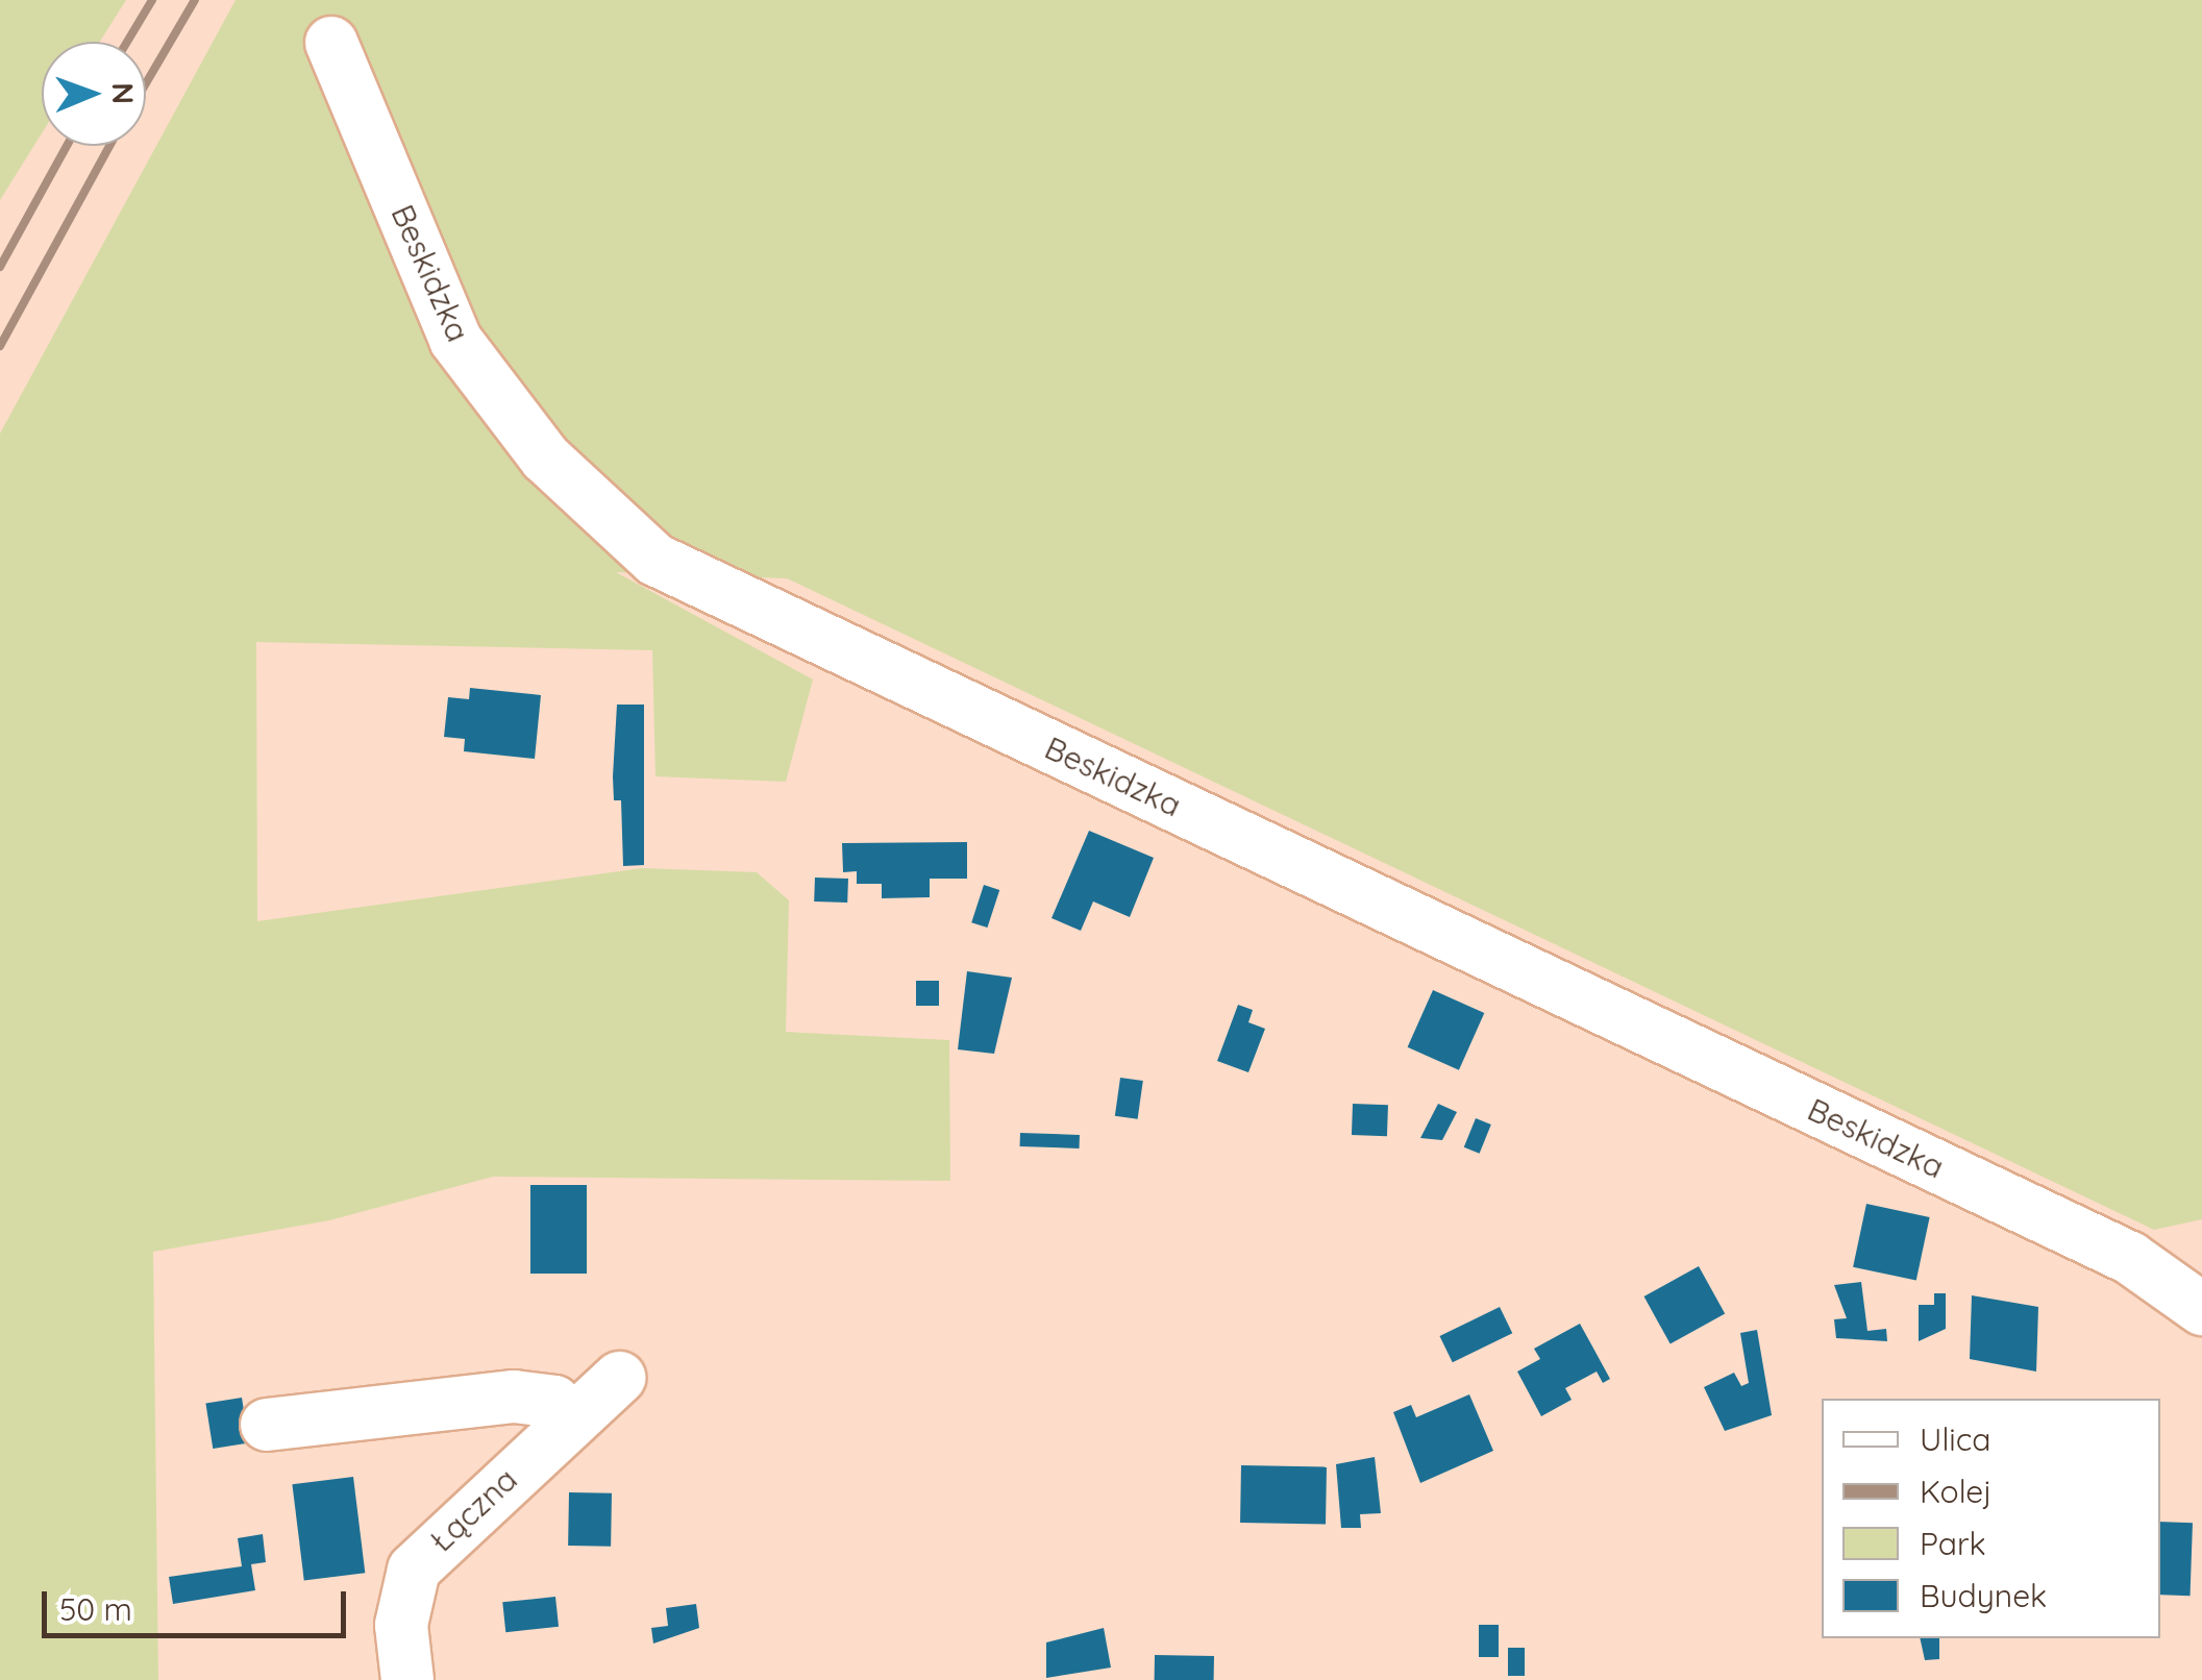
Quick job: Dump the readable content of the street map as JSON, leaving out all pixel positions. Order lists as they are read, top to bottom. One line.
{"streets":{"street":["Beskidzka","Łączna"]},"legend":["Ulica","Kolej","Park","Budynek"],"scale_bar":"50 m","north":"right"}
